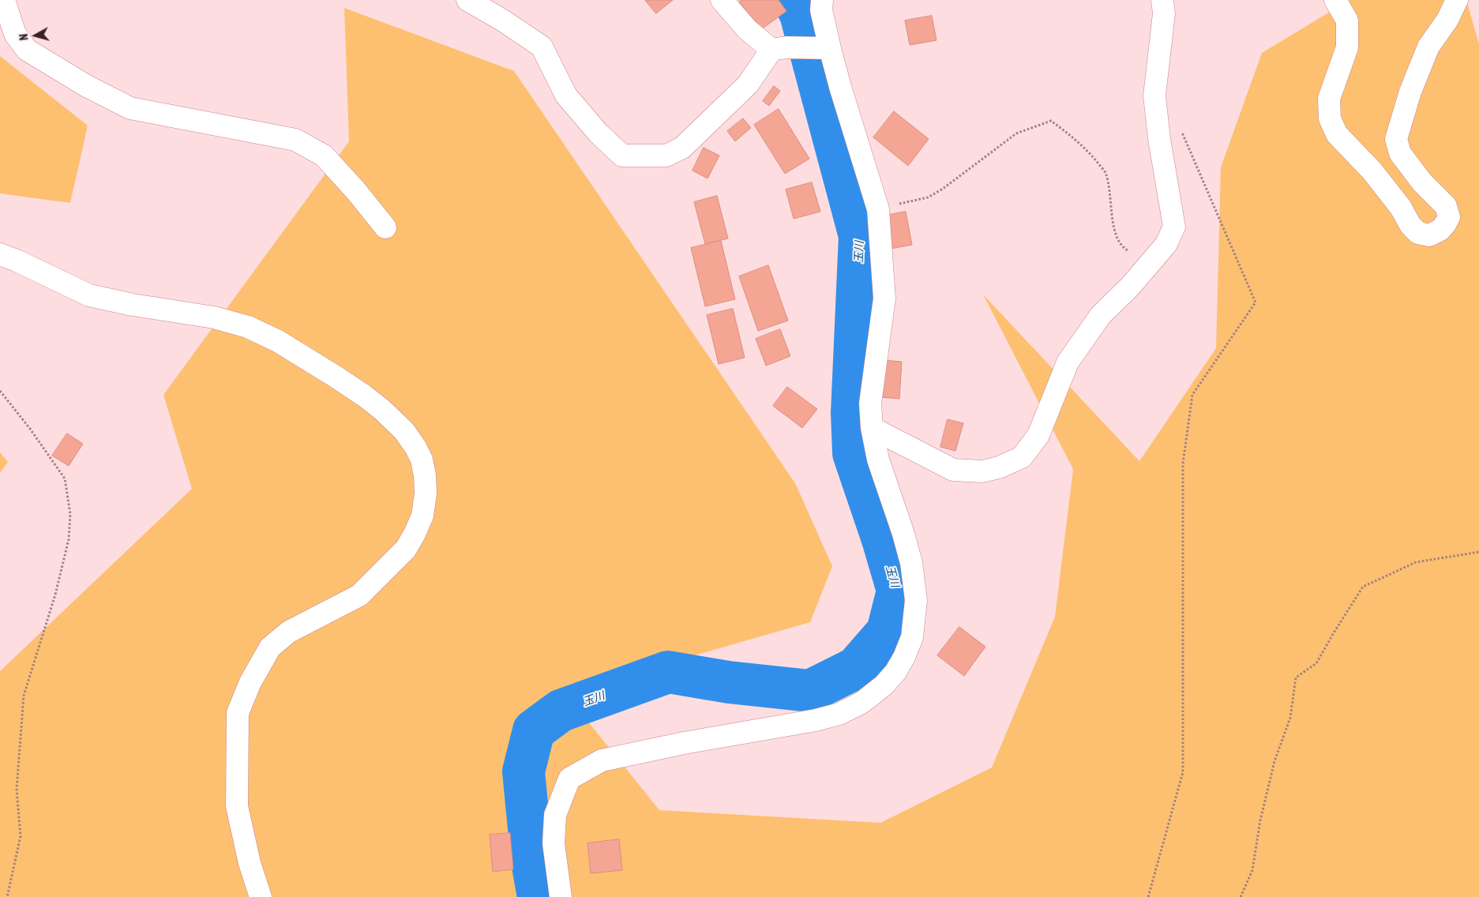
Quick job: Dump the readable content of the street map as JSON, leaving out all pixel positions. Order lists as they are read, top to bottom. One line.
{"water":["玉川"],"north":"left"}
